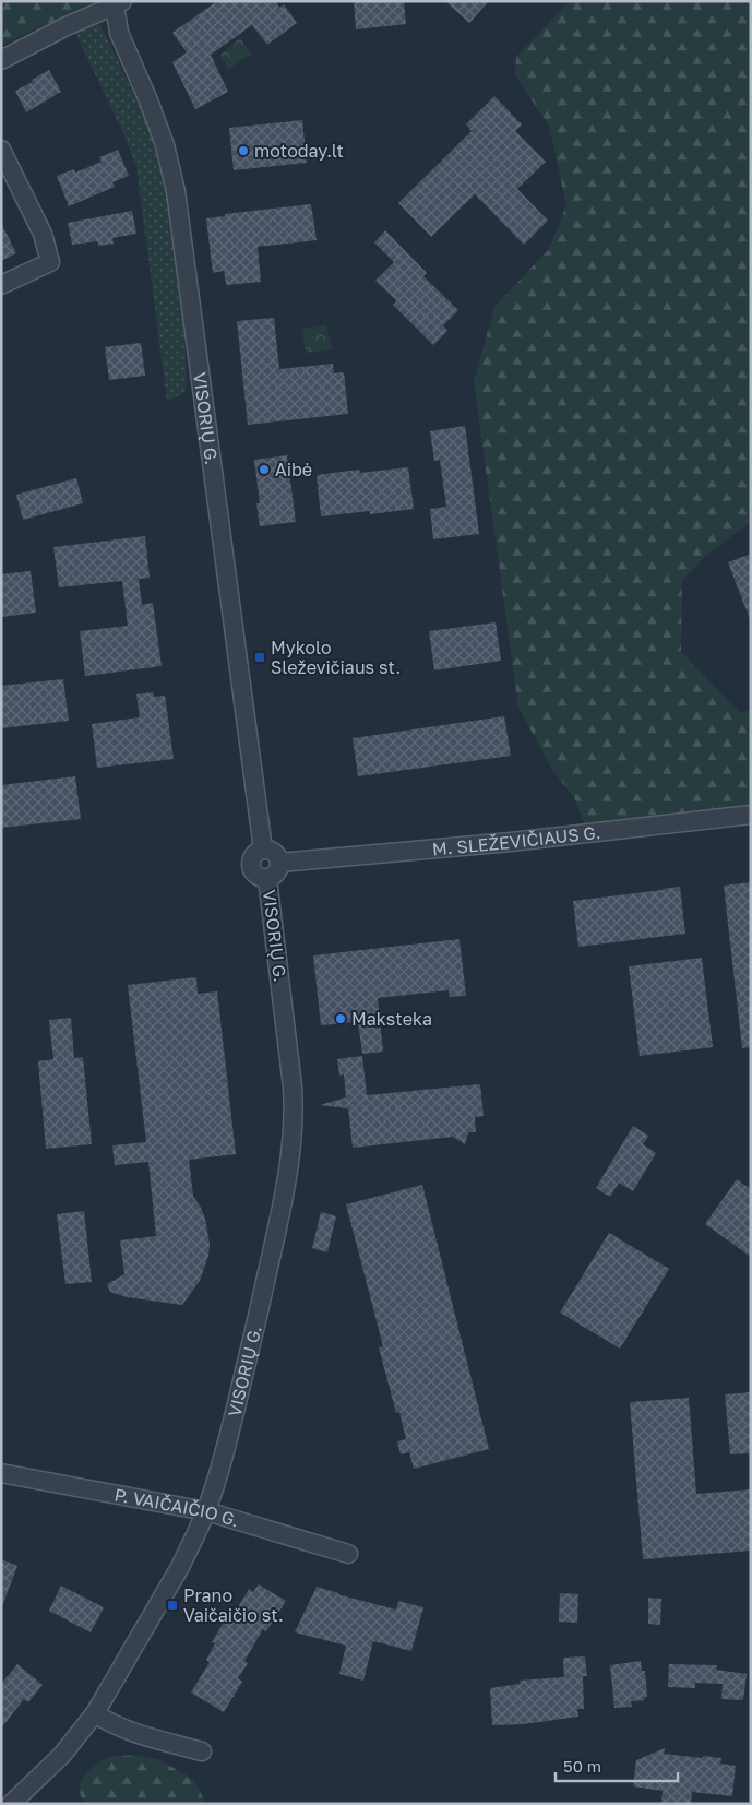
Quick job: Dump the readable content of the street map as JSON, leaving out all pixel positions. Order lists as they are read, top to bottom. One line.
{"streets":{"street":["VISORIŲ G.","M. SLEŽEVIČIAUS G.","P. VAIČAIČIO G."]},"crossings":[["VISORIŲ G.","M. SLEŽEVIČIAUS G."],["VISORIŲ G.","P. VAIČAIČIO G."]],"places":{"other":["motoday.lt","Aibė","Maksteka"],"transit":["Mykolo Sleževičiaus st.","Prano Vaičaičio st."]},"scale_bar":"50 m"}
